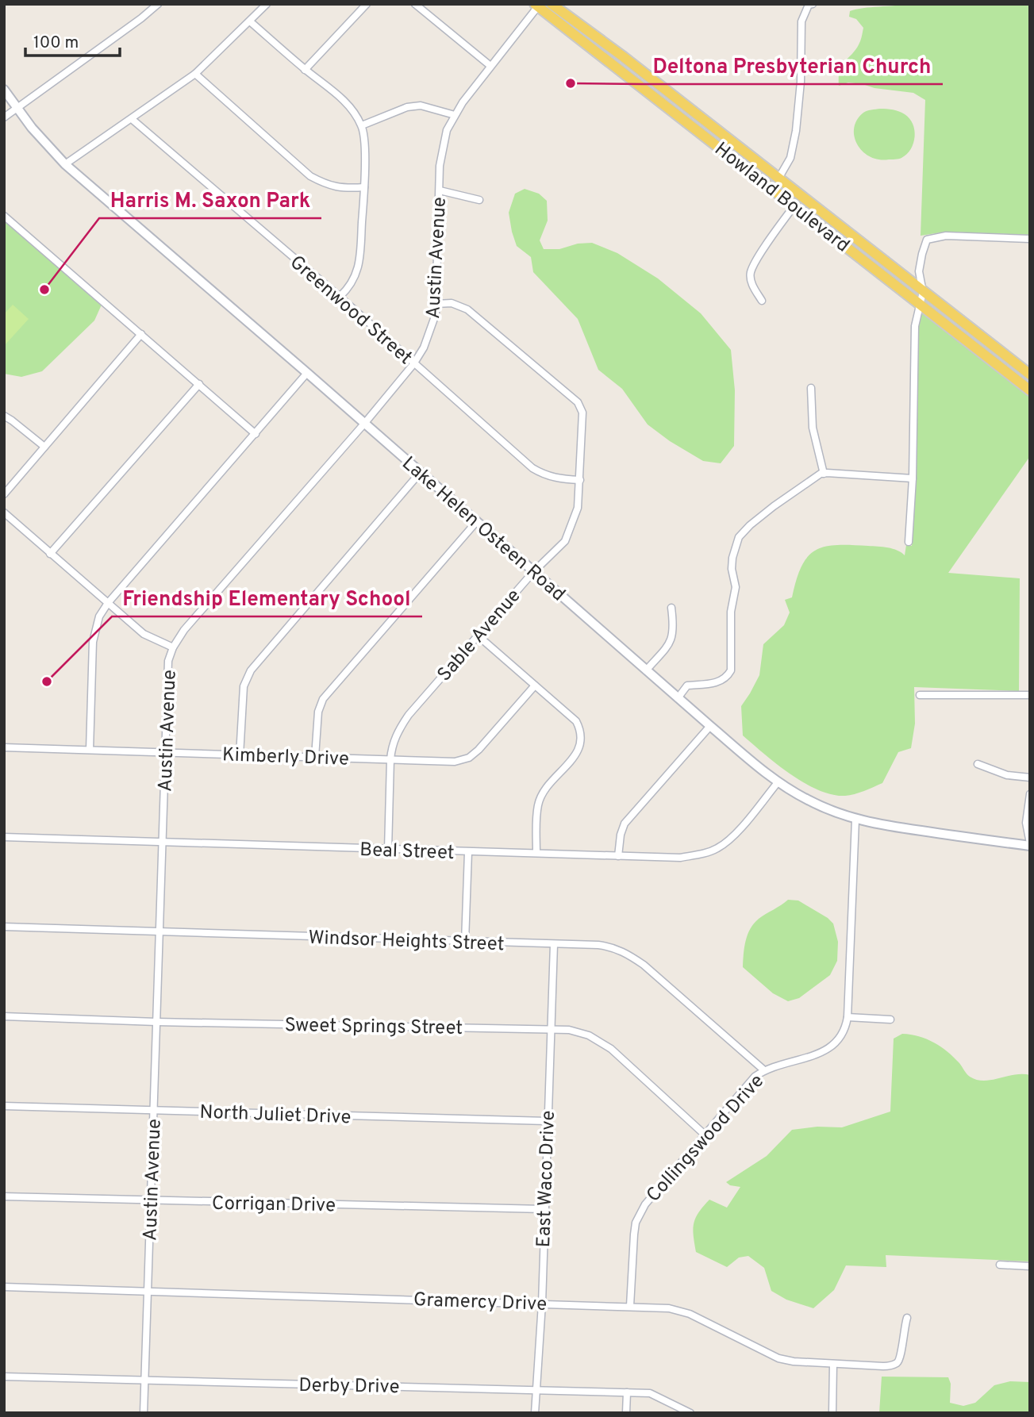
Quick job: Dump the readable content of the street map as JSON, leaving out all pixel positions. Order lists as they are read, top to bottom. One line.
{"streets":{"main road":["Howland Boulevard"],"street":["Austin Avenue","Greenwood Street","Lake Helen Osteen Road","Sable Avenue","Kimberly Drive","Beal Street","Windsor Heights Street","Sweet Springs Street","North Juliet Drive","Collingswood Drive","East Waco Drive","Corrigan Drive","Gramercy Drive","Derby Drive"]},"crossings":[["Howland Boulevard","Austin Avenue"],["Austin Avenue","Greenwood Street"],["Austin Avenue","Lake Helen Osteen Road"],["Austin Avenue","Sable Avenue"],["Austin Avenue","Kimberly Drive"],["Austin Avenue","Beal Street"],["Austin Avenue","Windsor Heights Street"],["Austin Avenue","Sweet Springs Street"],["Austin Avenue","North Juliet Drive"],["Austin Avenue","Corrigan Drive"],["Austin Avenue","Gramercy Drive"],["Austin Avenue","Derby Drive"],["Greenwood Street","Sable Avenue"],["Lake Helen Osteen Road","Sable Avenue"],["Lake Helen Osteen Road","Beal Street"],["Lake Helen Osteen Road","Collingswood Drive"],["Sable Avenue","Kimberly Drive"],["Sable Avenue","Beal Street"],["Windsor Heights Street","Collingswood Drive"],["Windsor Heights Street","East Waco Drive"],["Sweet Springs Street","Collingswood Drive"],["Sweet Springs Street","East Waco Drive"],["North Juliet Drive","East Waco Drive"],["Collingswood Drive","Gramercy Drive"],["East Waco Drive","Corrigan Drive"],["East Waco Drive","Gramercy Drive"],["East Waco Drive","Derby Drive"]],"places":["Deltona Presbyterian Church","Harris M. Saxon Park","Friendship Elementary School"],"scale_bar":"100 m"}
